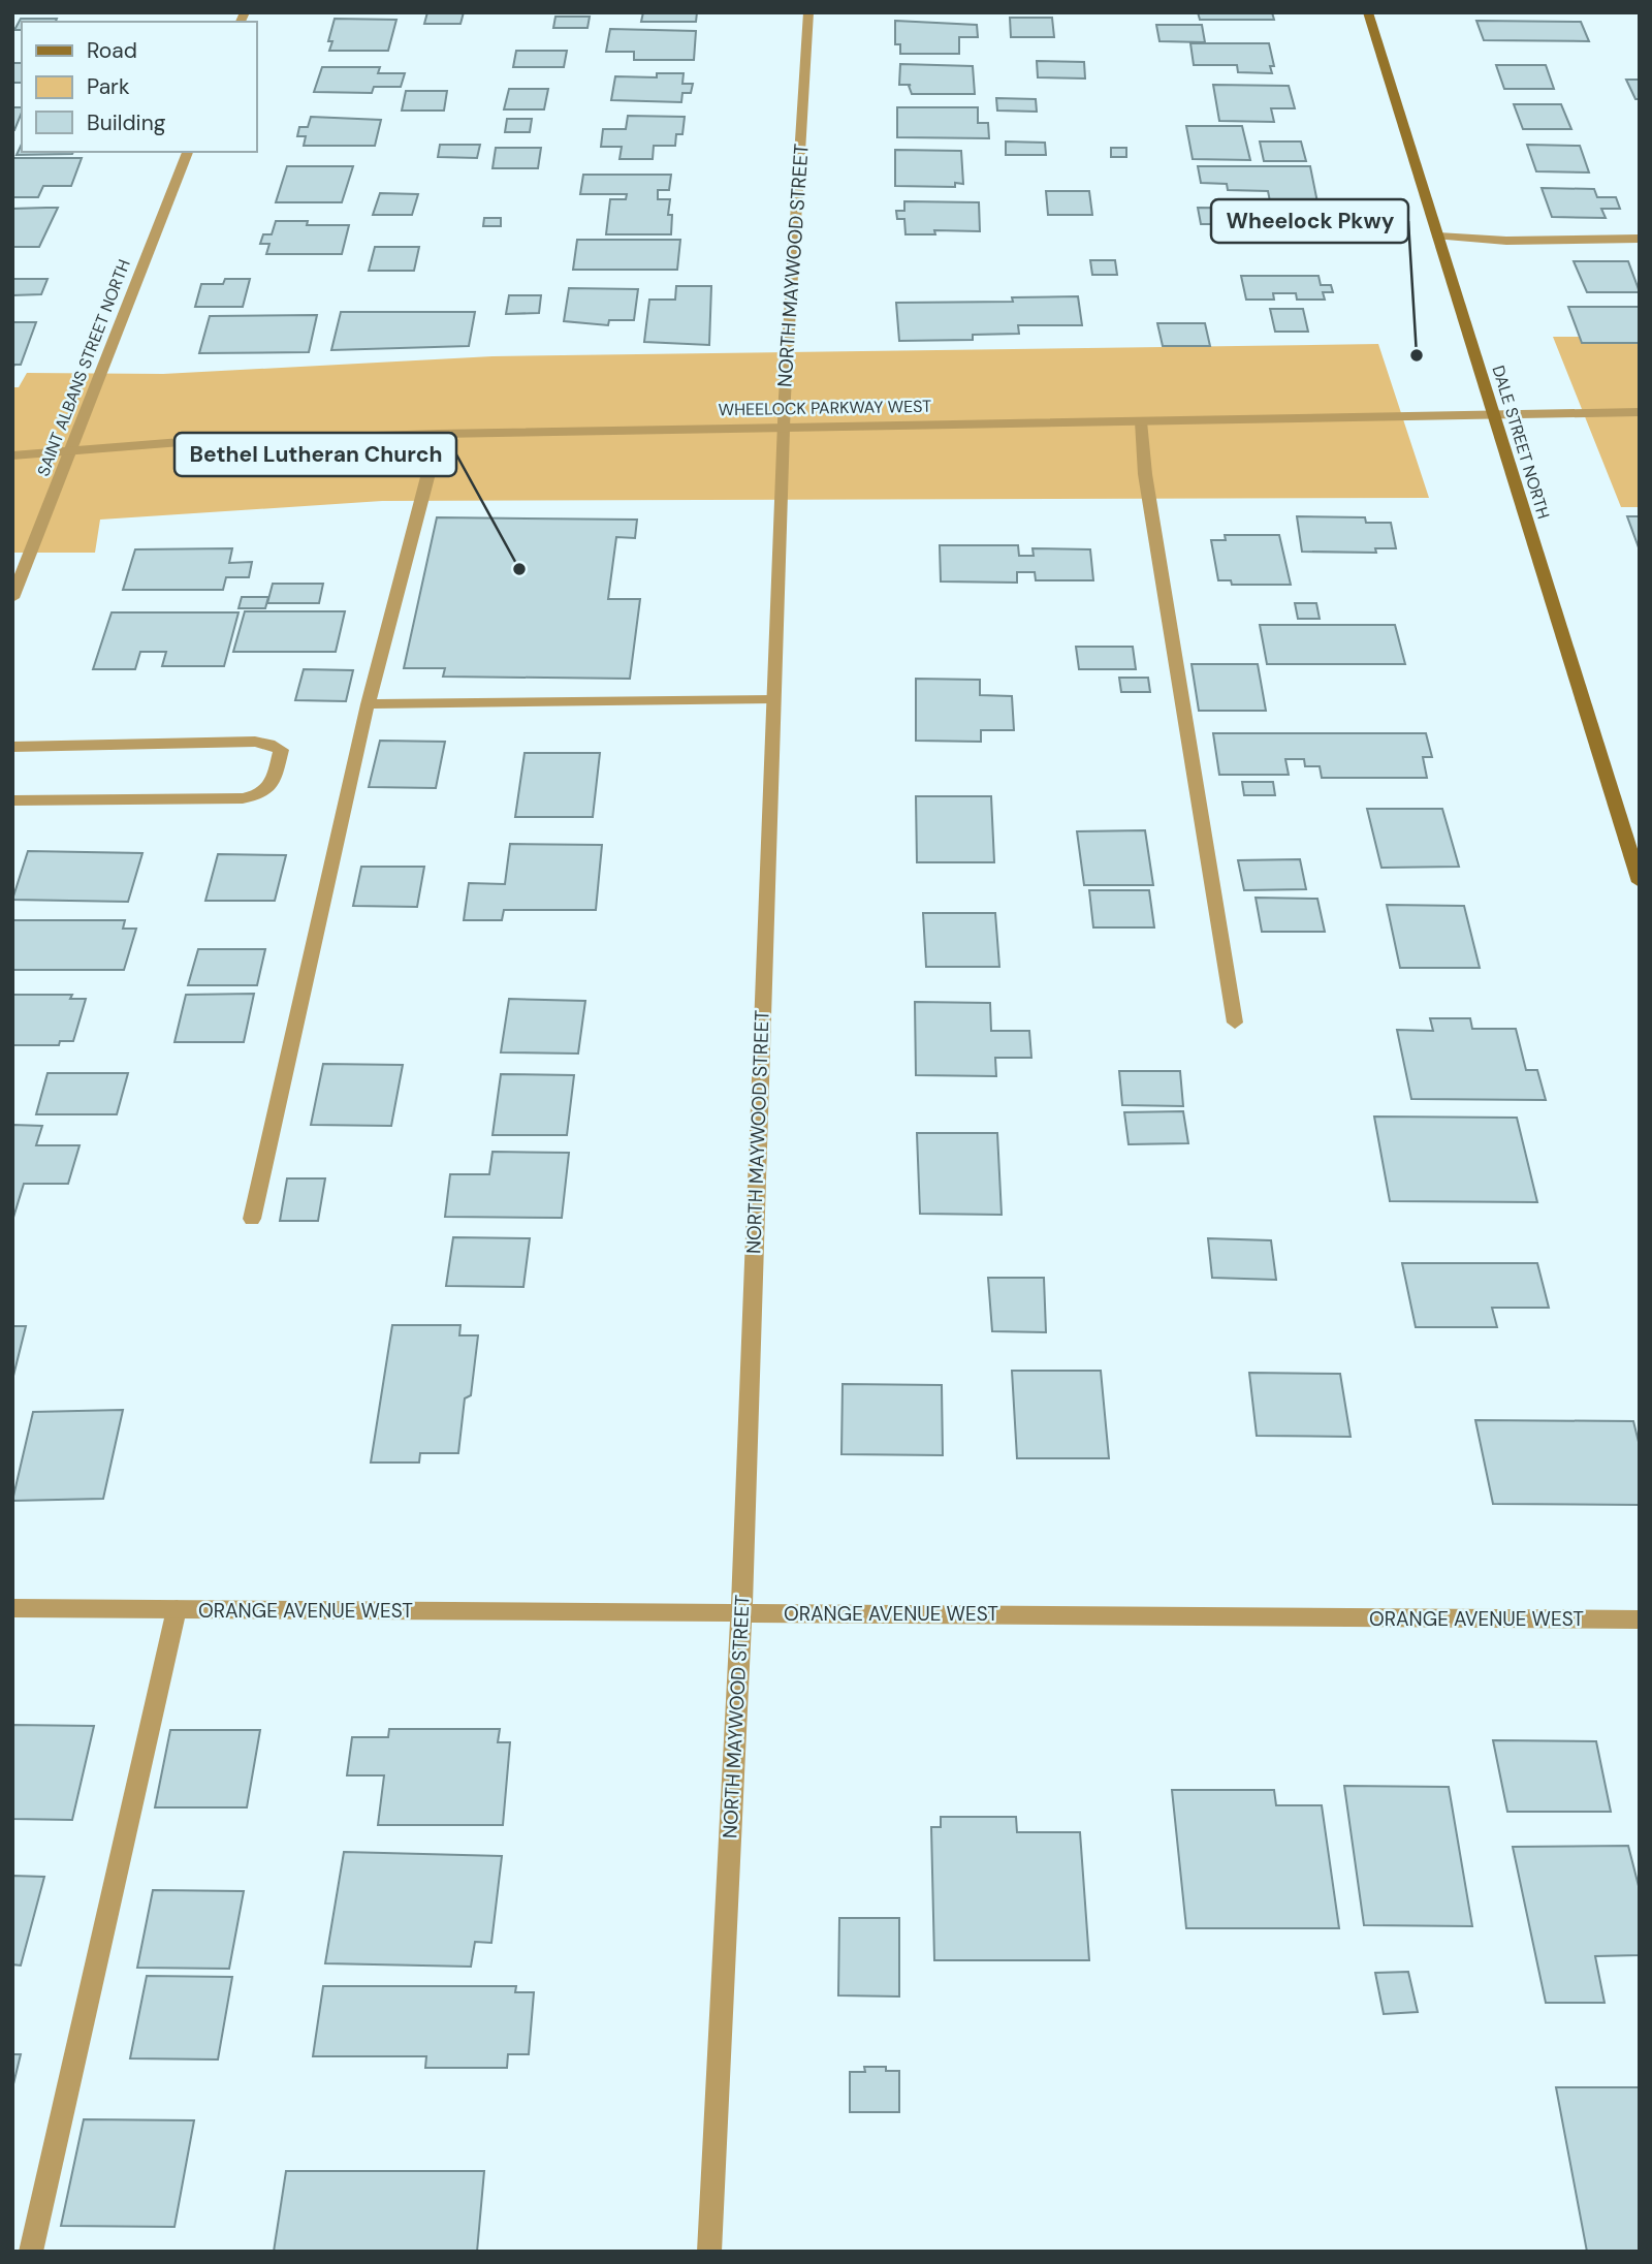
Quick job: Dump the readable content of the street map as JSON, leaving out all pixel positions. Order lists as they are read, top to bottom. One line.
{"streets":{"main road":["DALE STREET NORTH"],"street":["NORTH MAYWOOD STREET","SAINT ALBANS STREET NORTH","WHEELOCK PARKWAY WEST","ORANGE AVENUE WEST"]},"crossings":[["NORTH MAYWOOD STREET","WHEELOCK PARKWAY WEST"],["NORTH MAYWOOD STREET","ORANGE AVENUE WEST"],["SAINT ALBANS STREET NORTH","WHEELOCK PARKWAY WEST"],["WHEELOCK PARKWAY WEST","DALE STREET NORTH"]],"places":["Wheelock Pkwy","Bethel Lutheran Church"],"legend":["Road","Park","Building"]}
